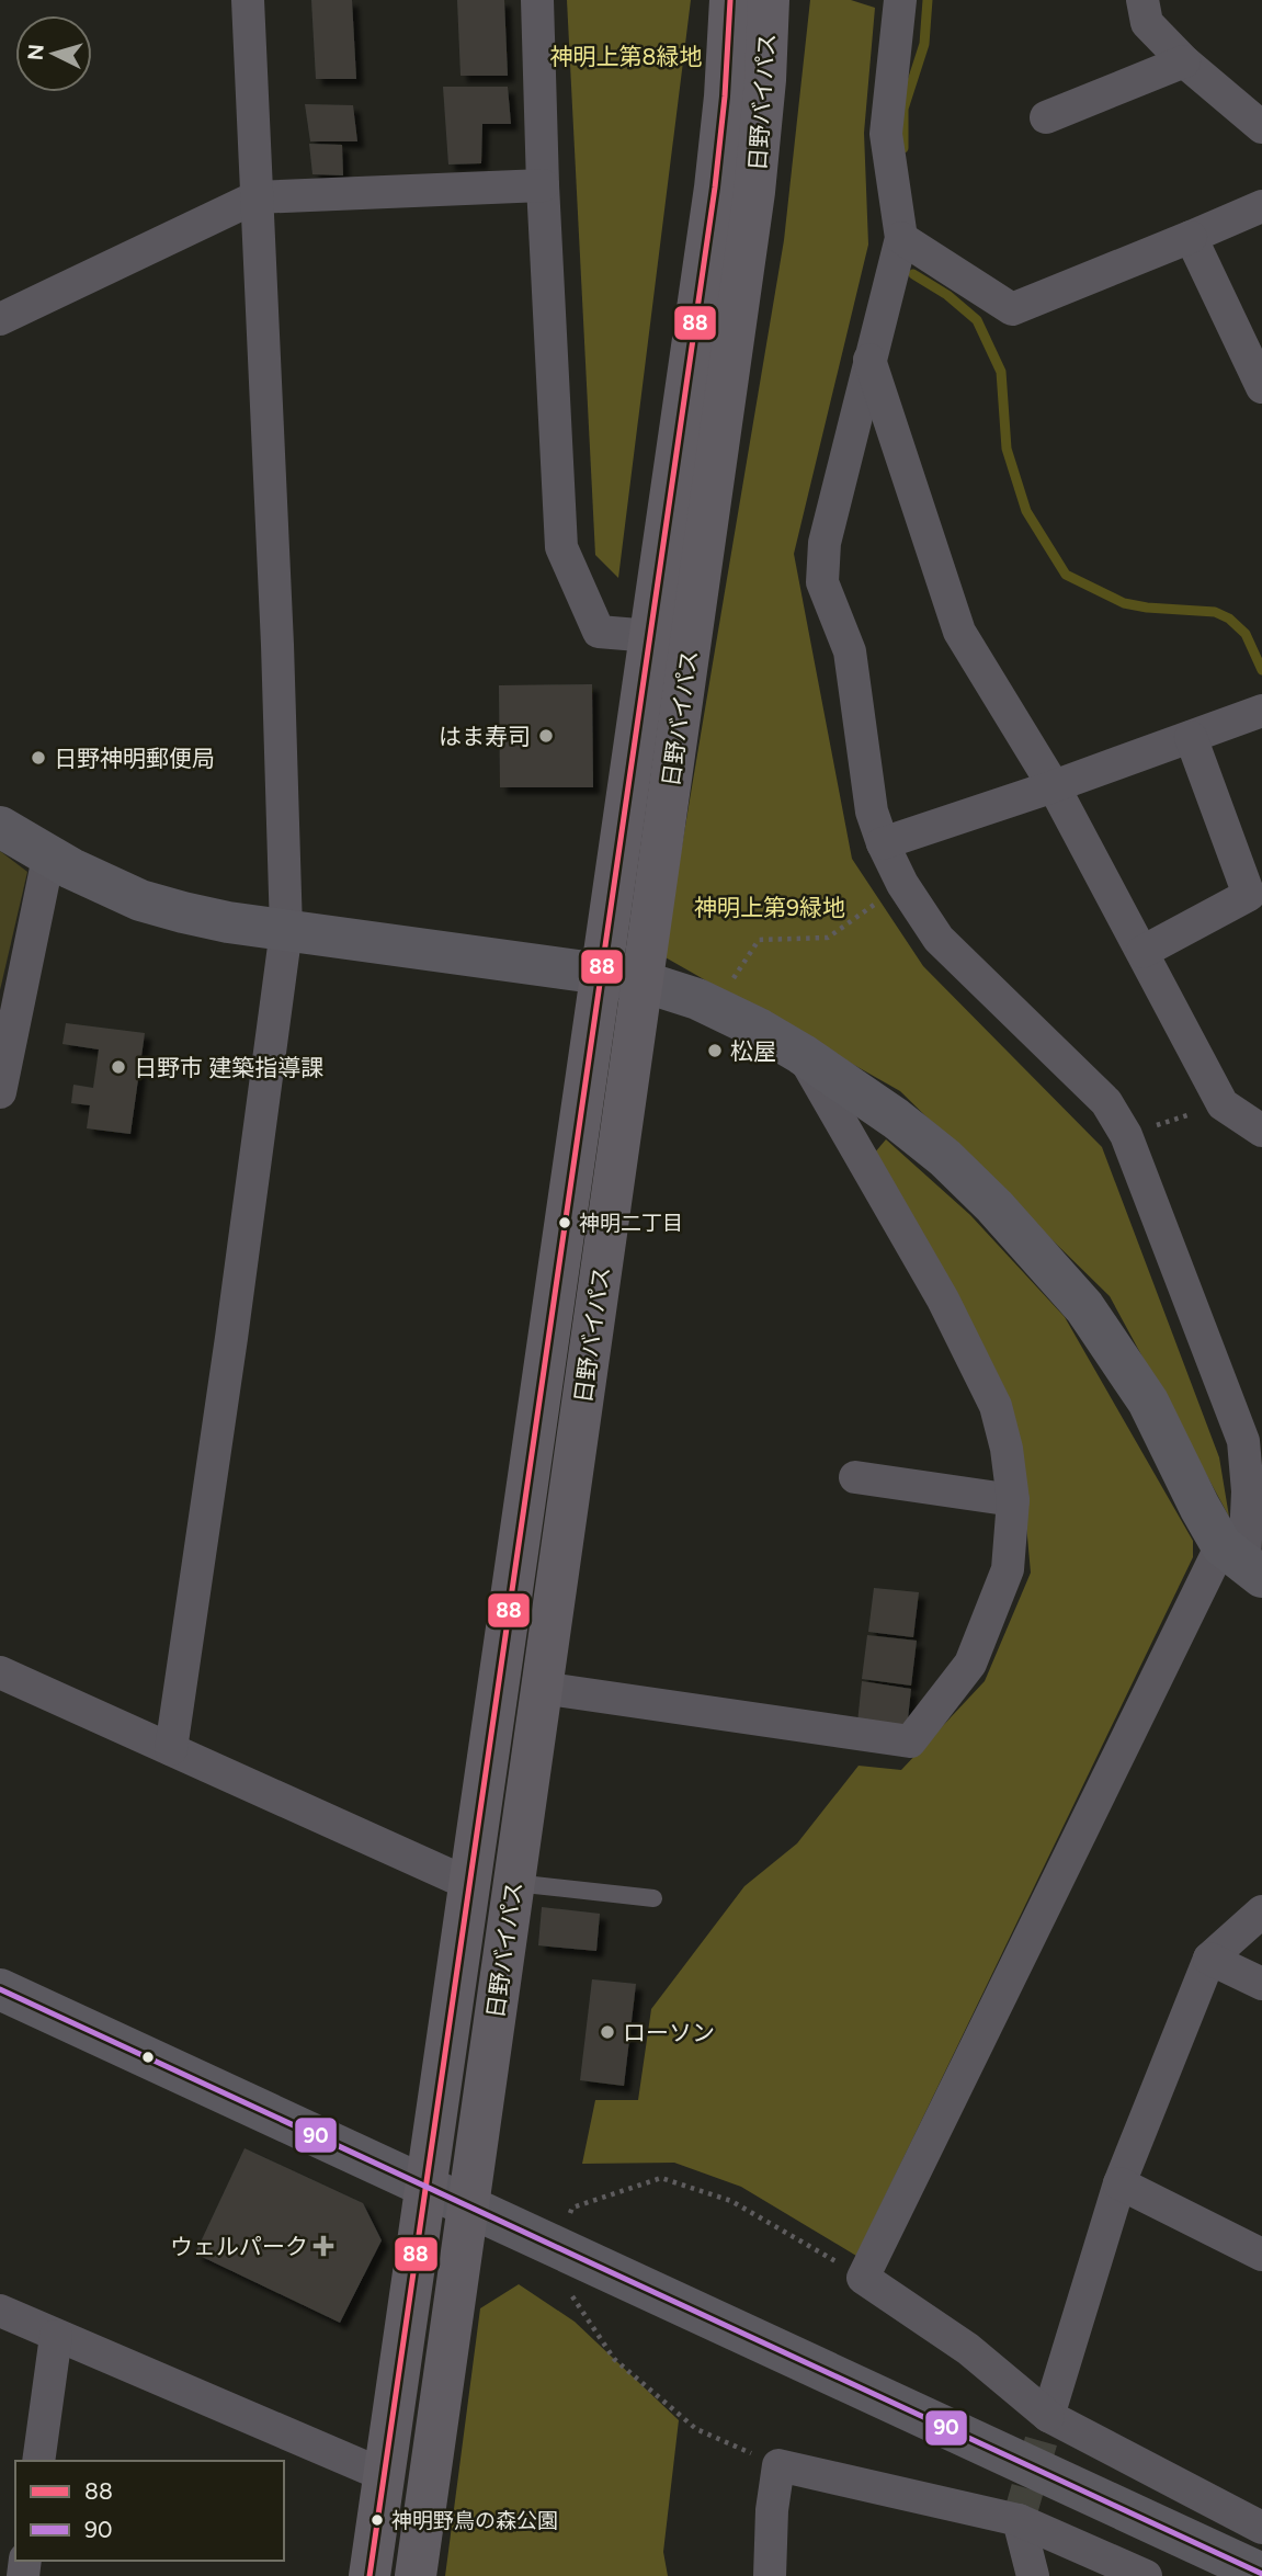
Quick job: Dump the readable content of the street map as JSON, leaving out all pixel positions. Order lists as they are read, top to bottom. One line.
{"streets":{"highway":["日野バイパス"]},"parks":["神明上第8緑地","神明上第9緑地"],"places":{"other":["はま寿司","日野神明郵便局","松屋","日野市 建築指導課","神明二丁目","ローソン","神明野鳥の森公園"],"health":["ウェルパーク"]},"lines":["transit line 88","transit line 90"],"legend":["88","90"],"north":"left"}
